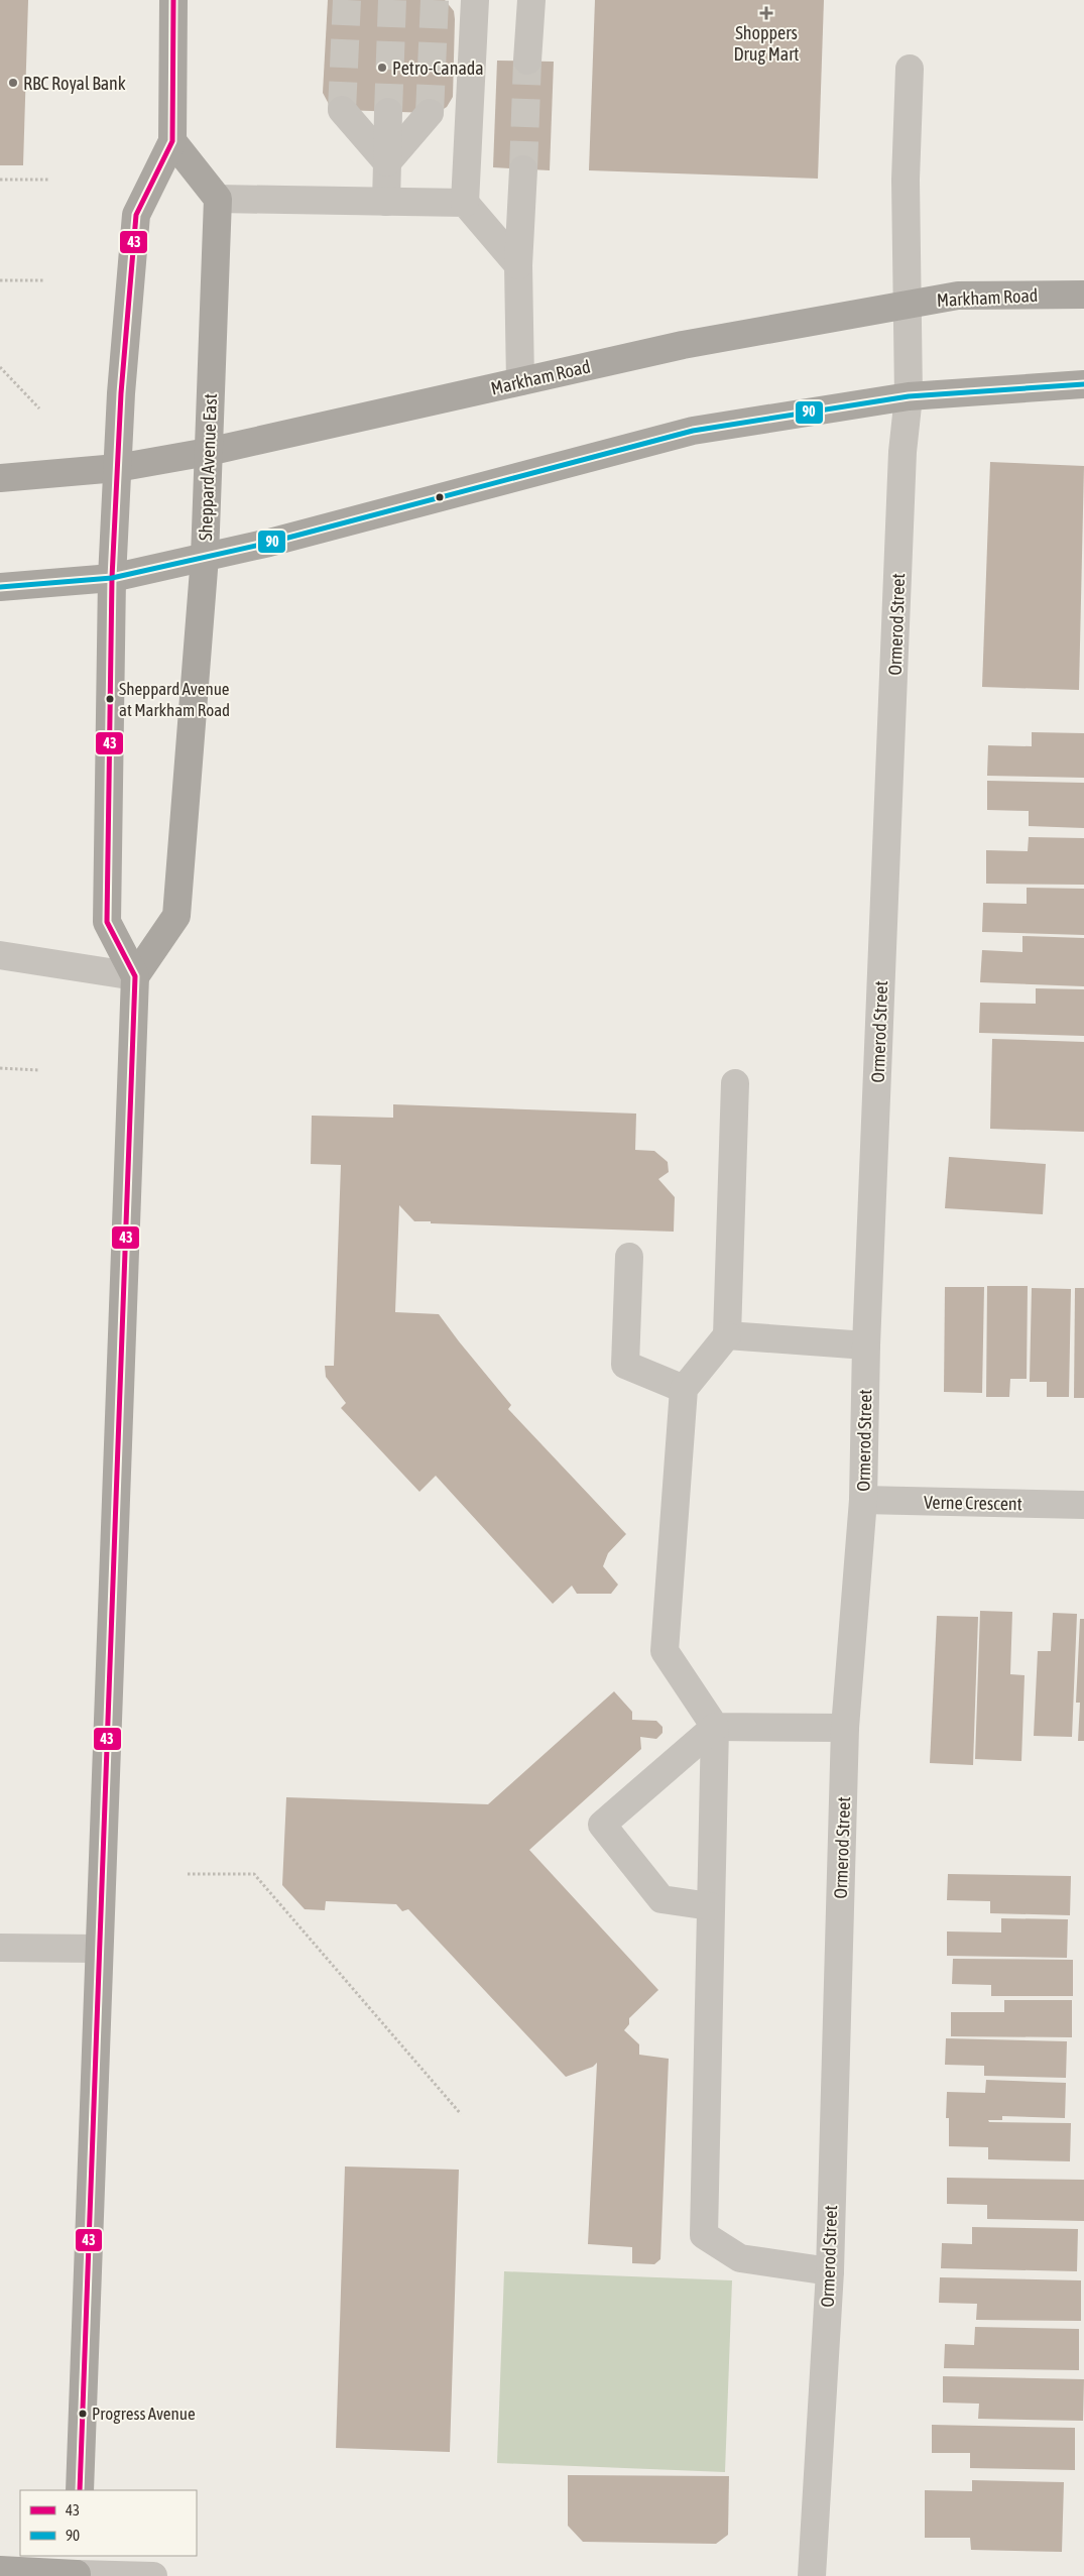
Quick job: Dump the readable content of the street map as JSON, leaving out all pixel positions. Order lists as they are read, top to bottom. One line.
{"streets":{"main road":["Markham Road","Sheppard Avenue East"],"street":["Ormerod Street","Verne Crescent"]},"crossings":[["Markham Road","Sheppard Avenue East"],["Markham Road","Ormerod Street"],["Ormerod Street","Verne Crescent"]],"places":{"health":["Shoppers Drug Mart"],"other":["Petro-Canada","RBC Royal Bank","Sheppard Avenue at Markham Road","Progress Avenue"]},"lines":["transit line 43","transit line 90"],"legend":["43","90"]}
